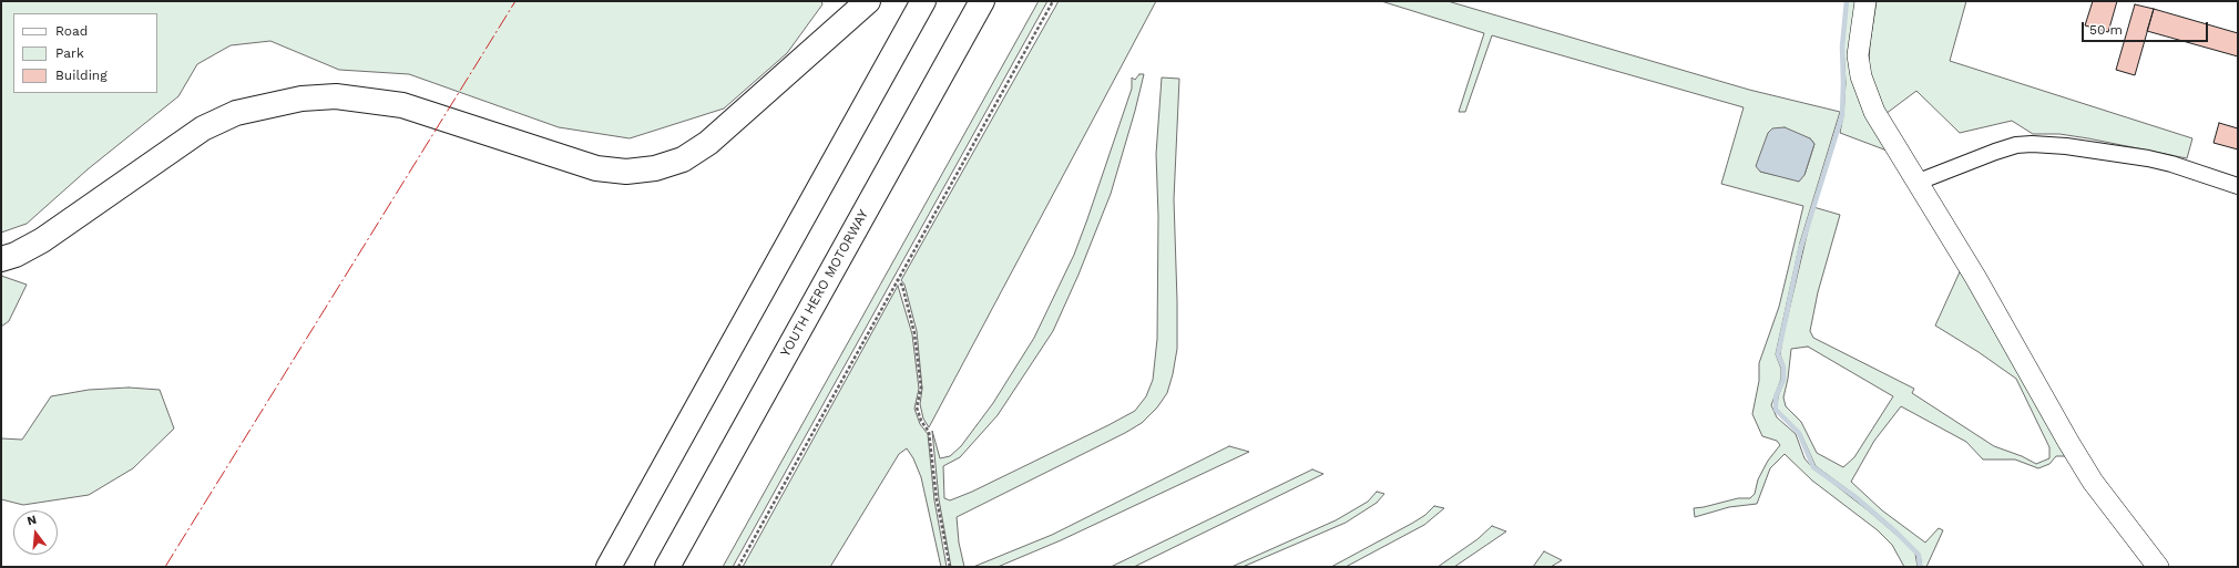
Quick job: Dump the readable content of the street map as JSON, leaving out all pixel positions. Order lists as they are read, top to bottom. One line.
{"streets":{"highway":["YOUTH HERO MOTORWAY"]},"legend":["Road","Park","Building"],"scale_bar":"50 m","north":"top"}
